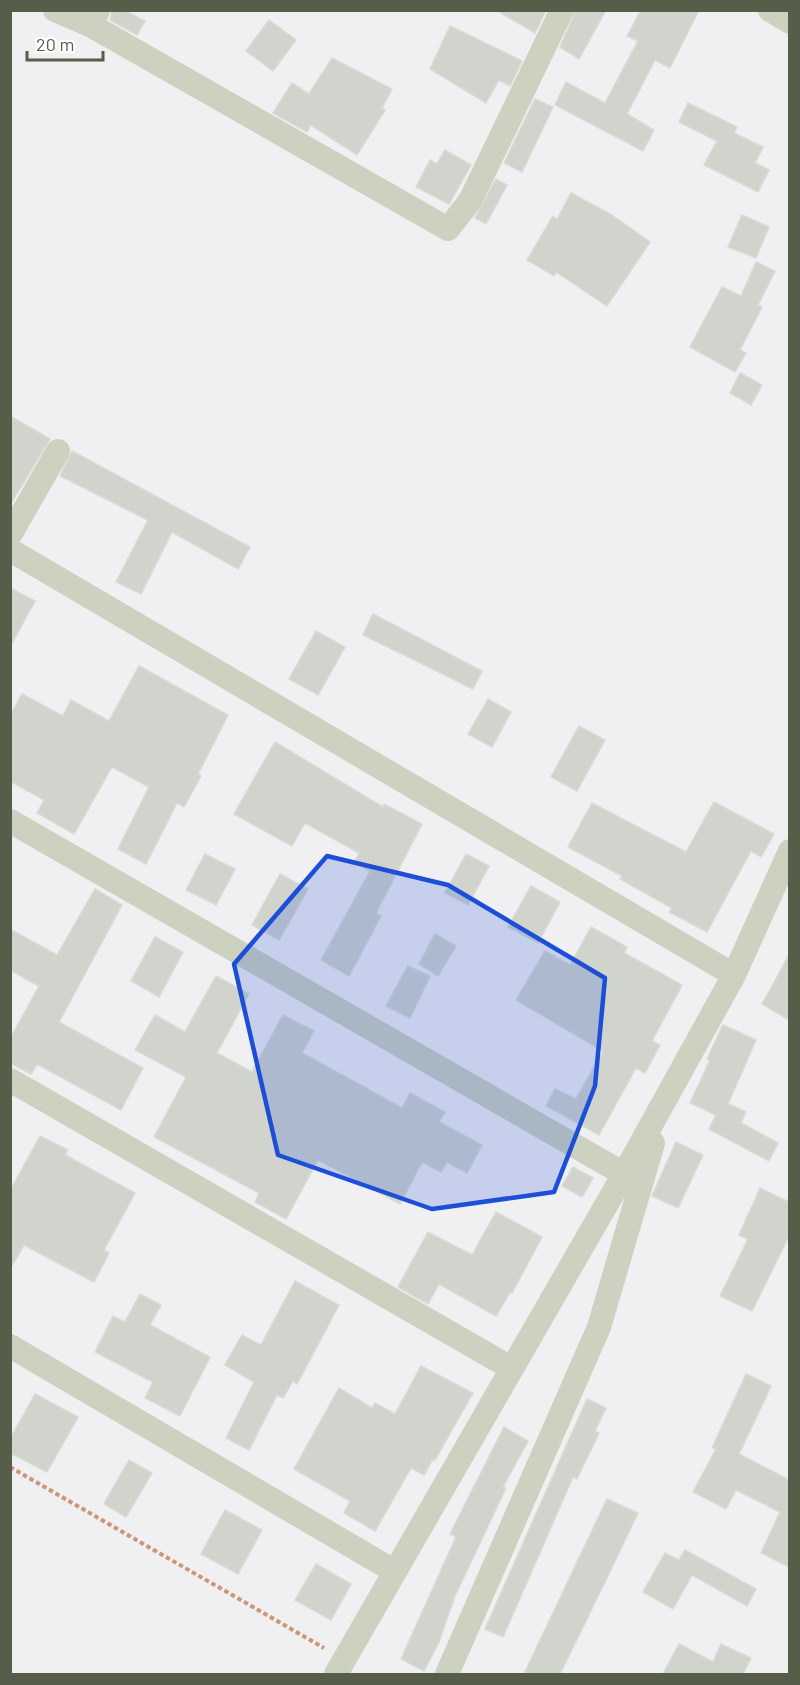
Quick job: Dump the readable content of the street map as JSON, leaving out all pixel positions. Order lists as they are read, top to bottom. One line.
{"scale_bar":"20 m"}
